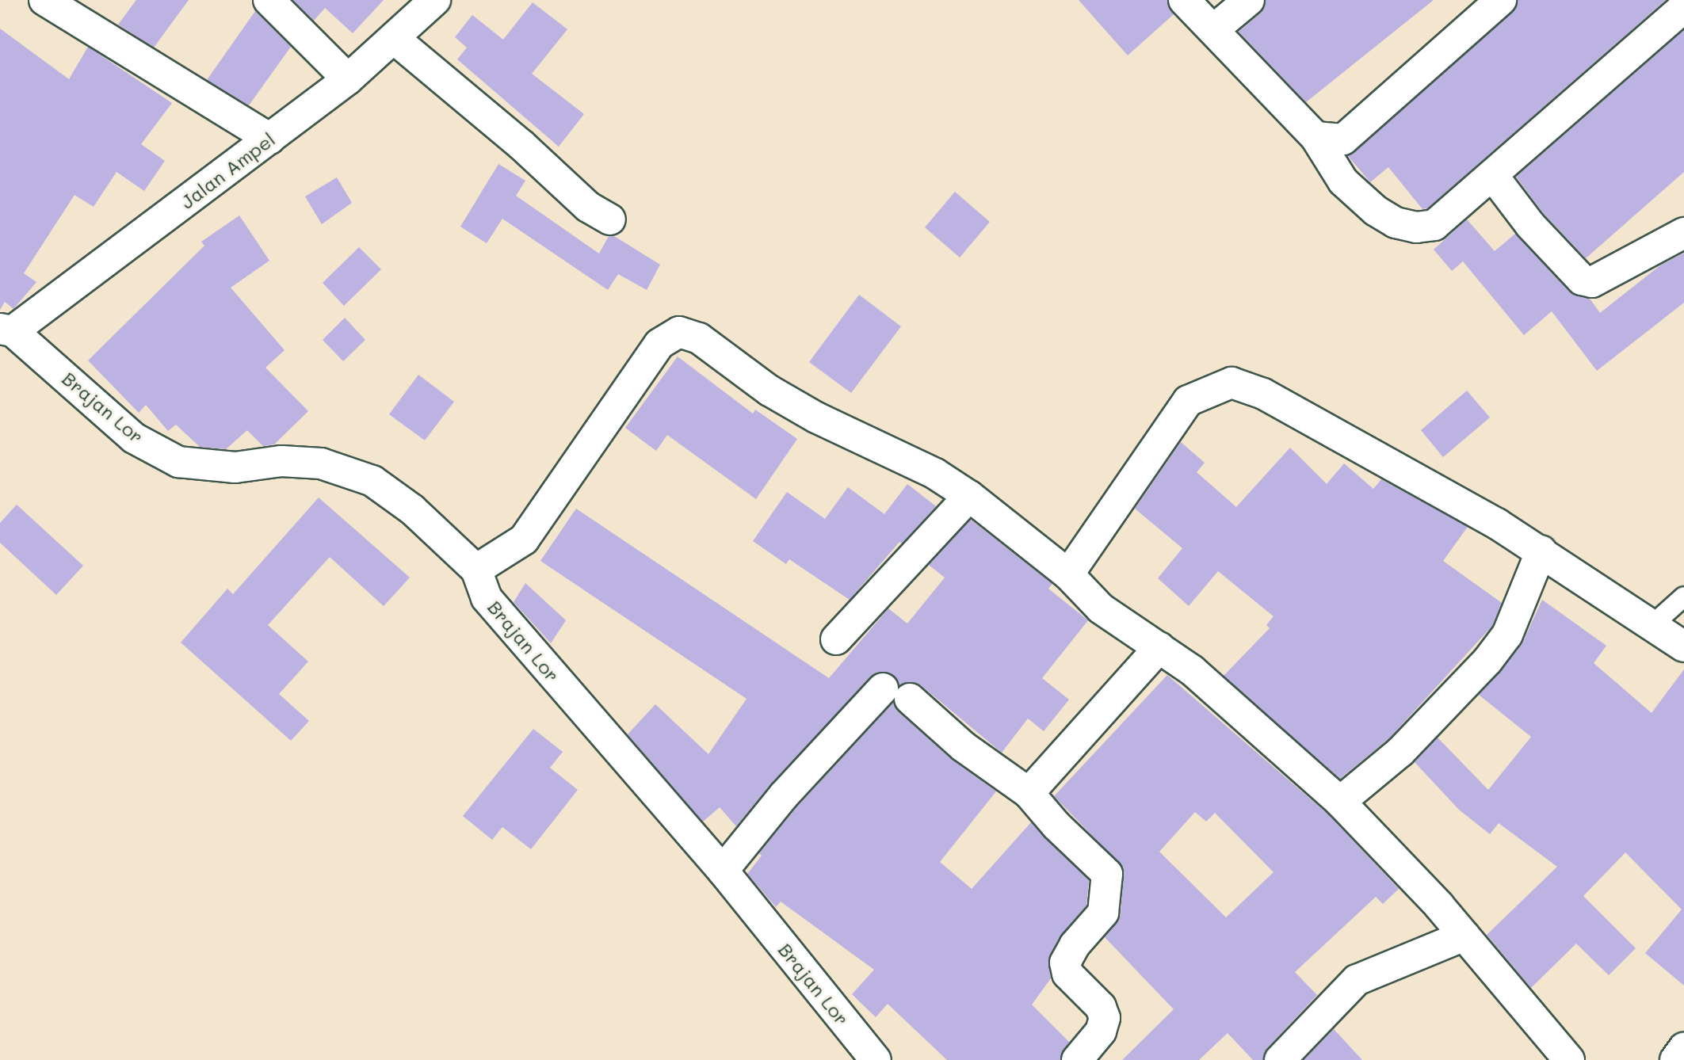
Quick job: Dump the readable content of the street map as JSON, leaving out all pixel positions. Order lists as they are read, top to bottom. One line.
{"streets":{"street":["Jalan Ampel","Brajan Lor"]},"crossings":[["Jalan Ampel","Brajan Lor"]]}
